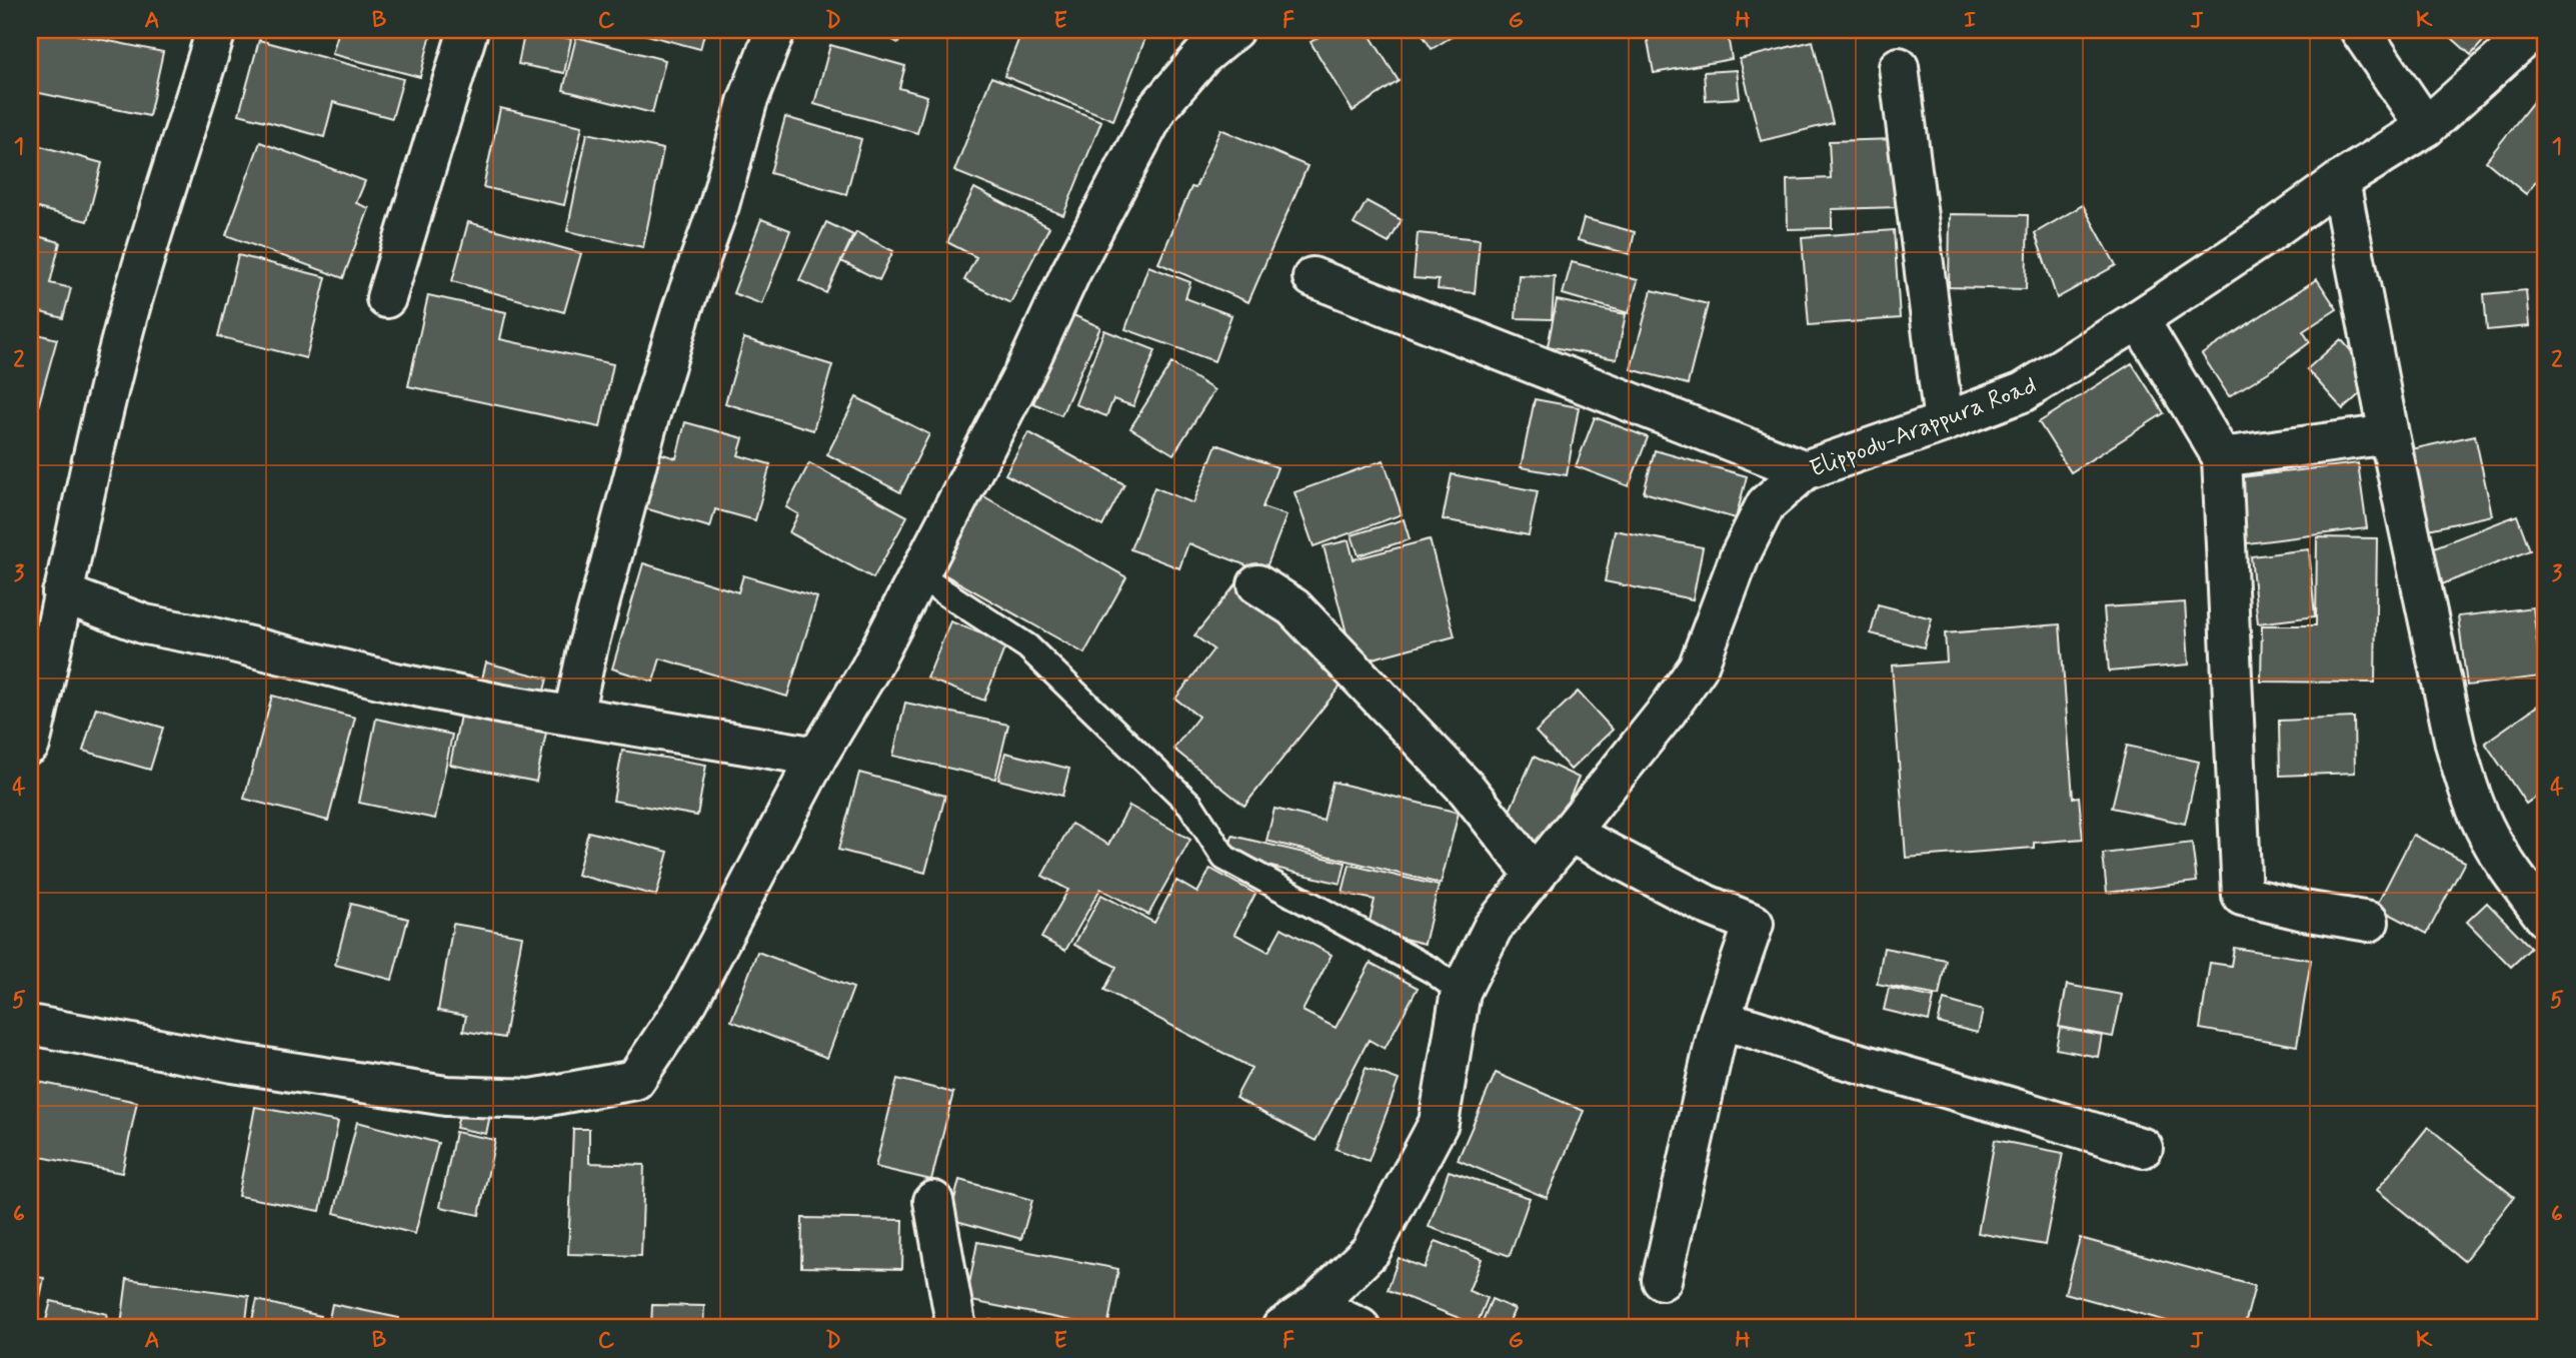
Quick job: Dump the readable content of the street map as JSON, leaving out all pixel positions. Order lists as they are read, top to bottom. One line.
{"streets":{"street":["Elippodu-Arappura Road"]},"grid":{"columns":["A","B","C","D","E","F","G","H","I","J","K"],"rows":["1","2","3","4","5","6"]}}
